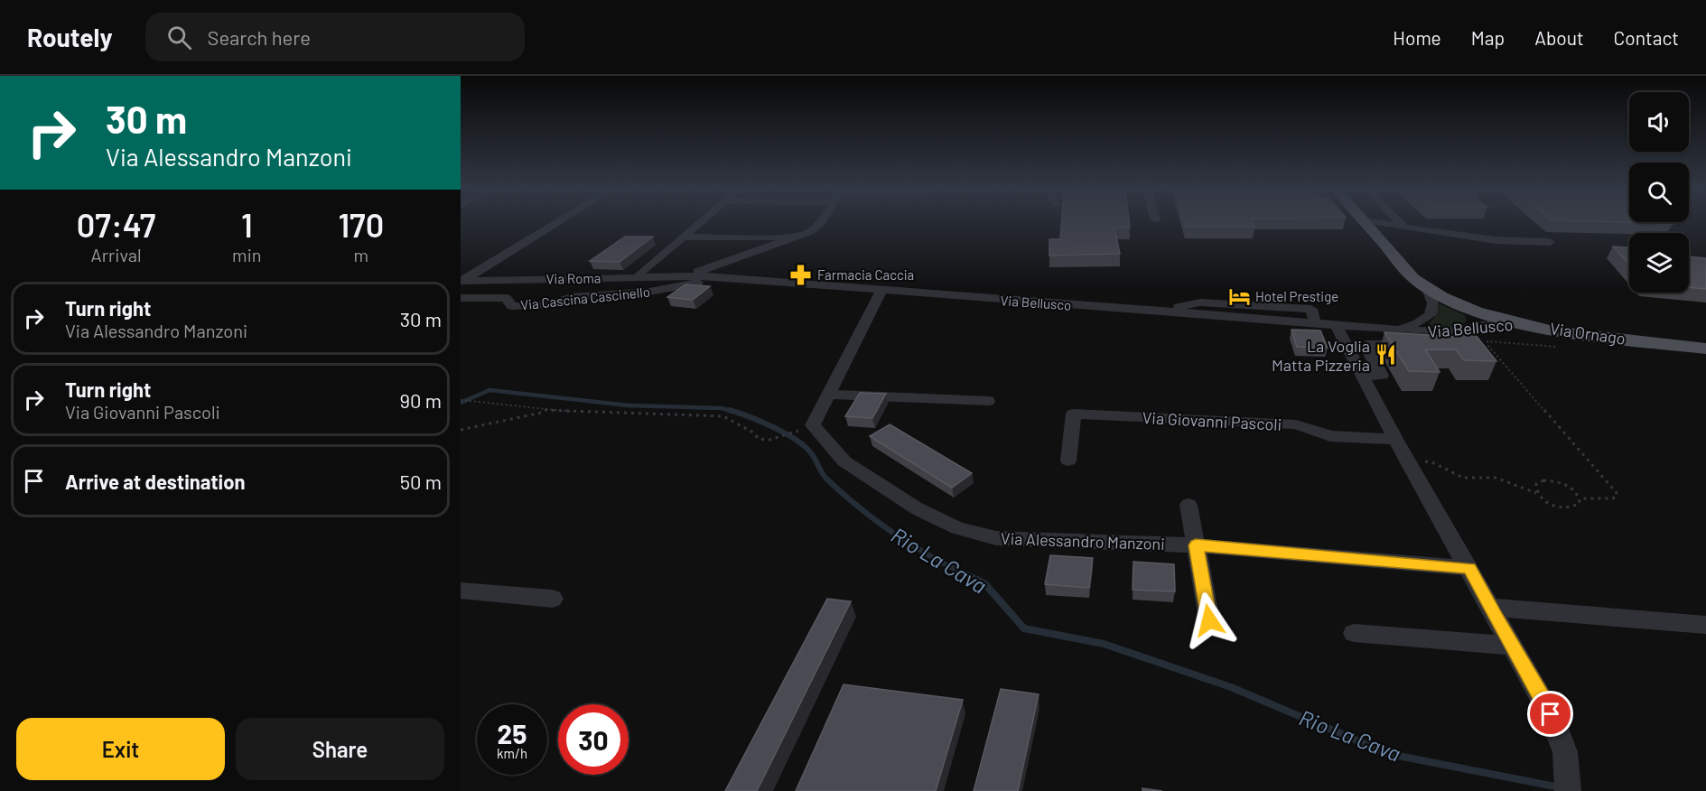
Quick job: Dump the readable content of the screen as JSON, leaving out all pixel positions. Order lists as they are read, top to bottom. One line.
{"streets":{"main road":["Via Ornago"],"street":["Via Roma","Via Cascina Cascinello","Via Bellusco","Via Giovanni Pascoli","Via Alessandro Manzoni"]},"crossings":[["Via Roma","Via Bellusco"],["Via Cascina Cascinello","Via Bellusco"],["Via Bellusco","Via Ornago"],["Via Bellusco","Via Alessandro Manzoni"]],"water":["Rio La Cava"],"places":{"pharmacy":["Farmacia Caccia"],"hotel":["Hotel Prestige"],"restaurant":["La Voglia Matta Pizzeria"]},"page":{"header":"Routely","search":"Search here","nav":["Home","Map","About","Contact"],"turn":["30 m","Via Alessandro Manzoni"],"eta":["07:47","Arrival","1","min","170","m"],"list":[{"name":"Turn right","note":"Via Alessandro Manzoni","value":"30 m"},{"name":"Turn right","note":"Via Giovanni Pascoli","value":"90 m"},{"name":"Arrive at destination","value":"50 m"}],"speed":"25 km/h","limit":"30","buttons":["Exit","Share"]}}
